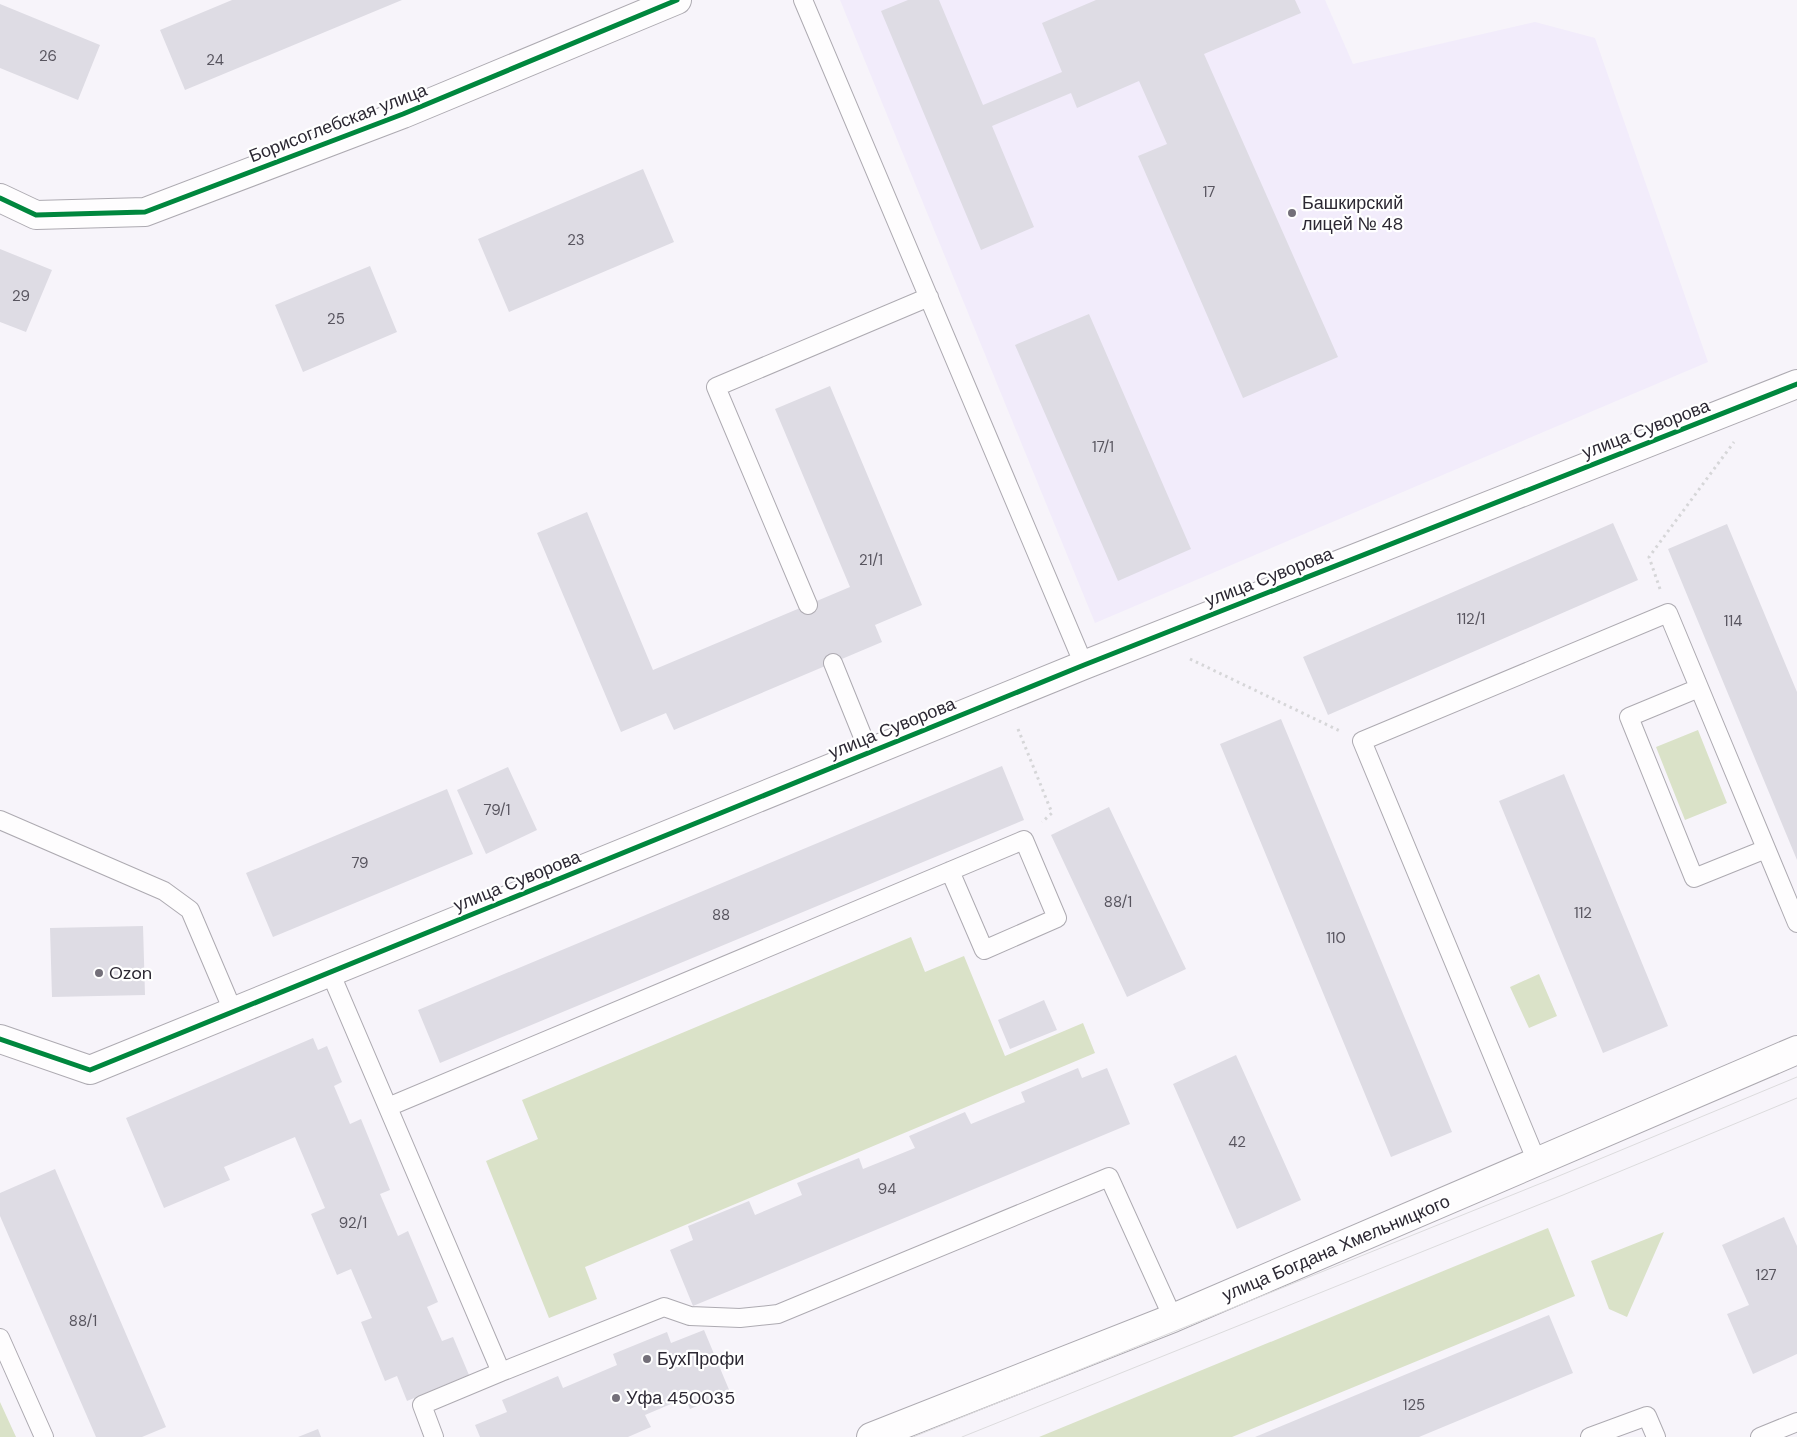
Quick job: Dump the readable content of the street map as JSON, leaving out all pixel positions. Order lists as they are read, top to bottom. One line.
{"streets":{"street":["Борисоглебская улица","улица Суворова","улица Богдана Хмельницкого"]},"places":["Башкирский лицей № 48","Ozon","БухПрофи","Уфа 450035"],"house_numbers":["26","24","17","23","29","25","17/1","21/1","112/1","114","79/1","79","88/1","112","88","110","42","94","92/1","127","88/1","125"]}
